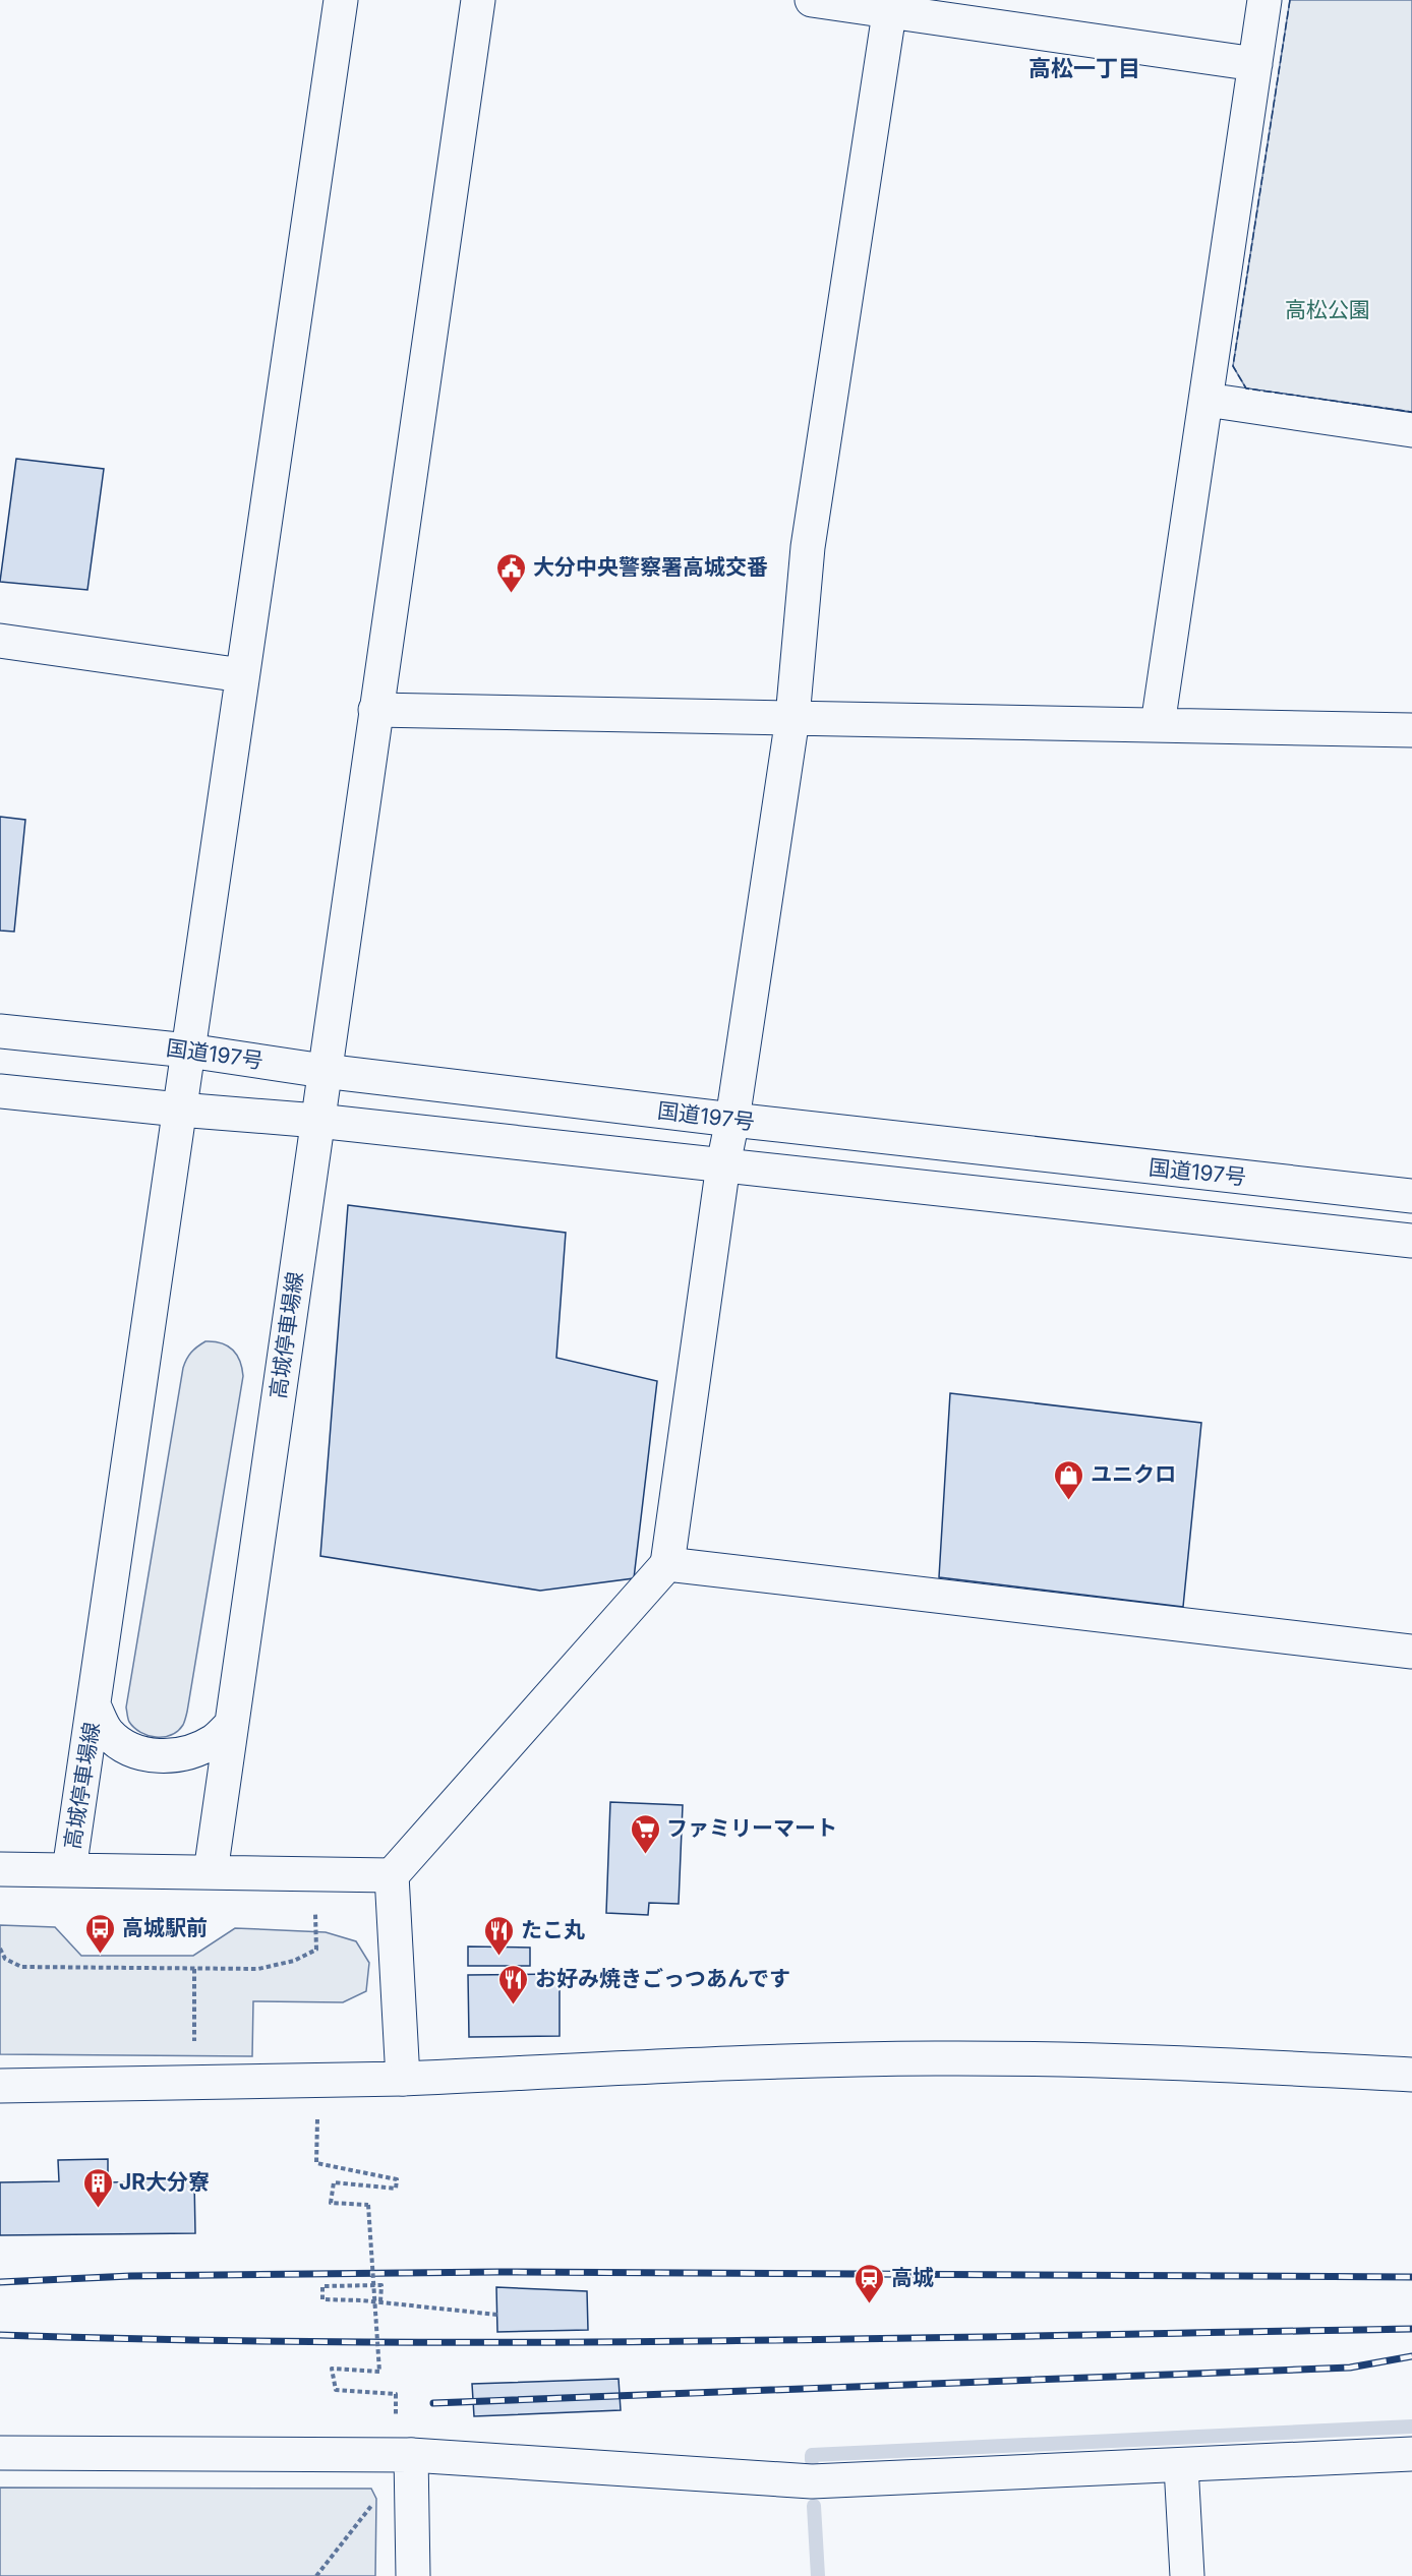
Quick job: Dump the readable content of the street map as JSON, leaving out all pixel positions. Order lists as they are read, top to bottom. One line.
{"streets":{"main road":["国道197号","高城停車場線"]},"crossings":[["国道197号","高城停車場線"]],"districts":["高松一丁目"],"parks":["高松公園"],"places":{"public building":["大分中央警察署高城交番"],"shop":["ユニクロ"],"supermarket":["ファミリーマート"],"bus stop":["高城駅前"],"restaurant":["たこ丸","お好み焼きごっつあんです"],"building":["JR大分寮"],"station":["高城"]}}
